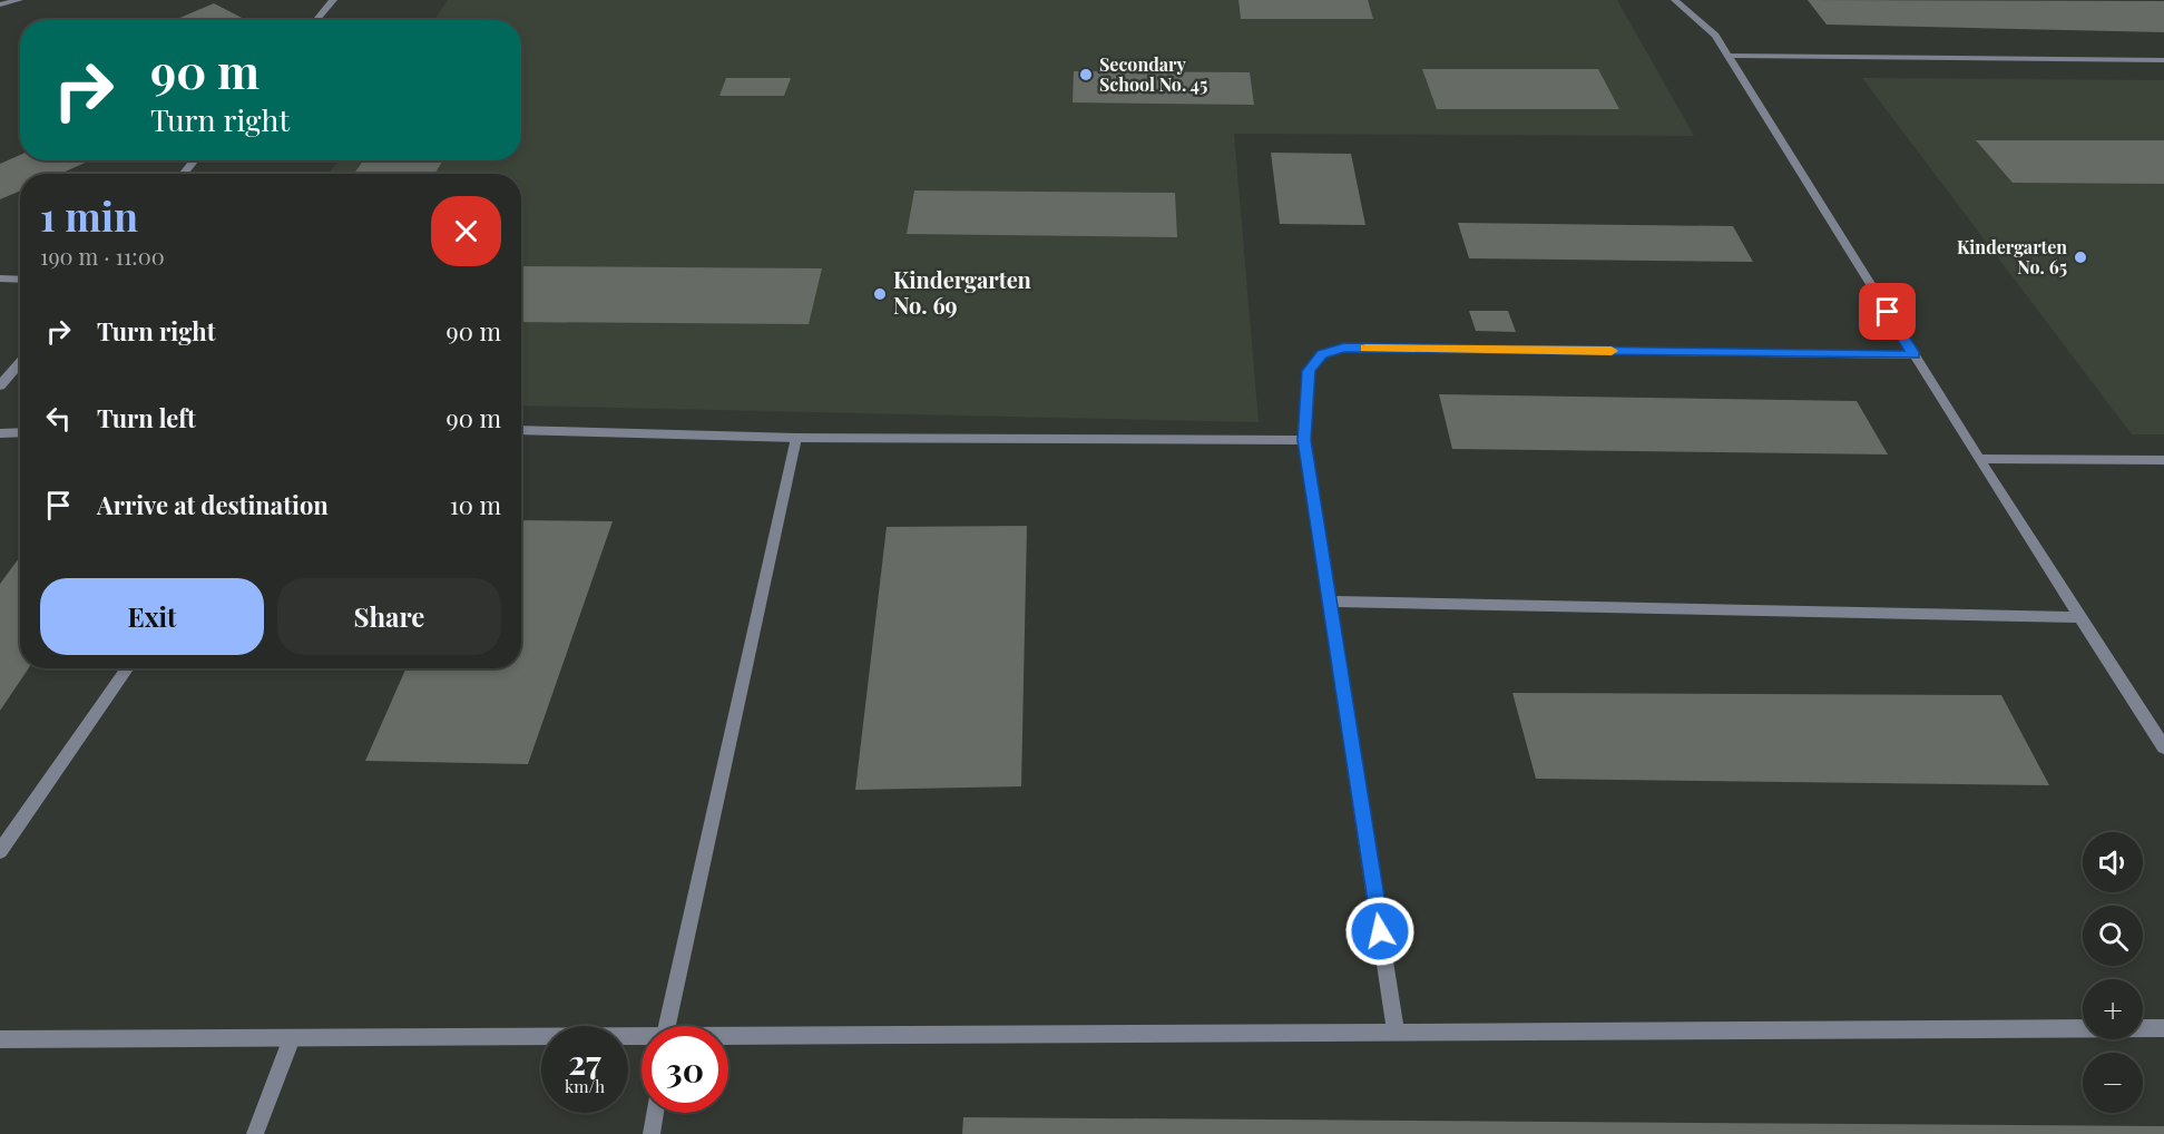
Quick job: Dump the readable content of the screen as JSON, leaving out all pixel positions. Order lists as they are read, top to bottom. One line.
{"places":["Secondary School No. 45","Kindergarten No. 65","Kindergarten No. 69"],"page":{"turn":["90 m","Turn right"],"heading":["1 min","190 m · 11:00"],"list":[{"name":"Turn right","value":"90 m"},{"name":"Turn left","value":"90 m"},{"name":"Arrive at destination","value":"10 m"}],"buttons":["Exit","Share"],"map_buttons":["+","−"],"speed":"27 km/h","limit":"30"}}
